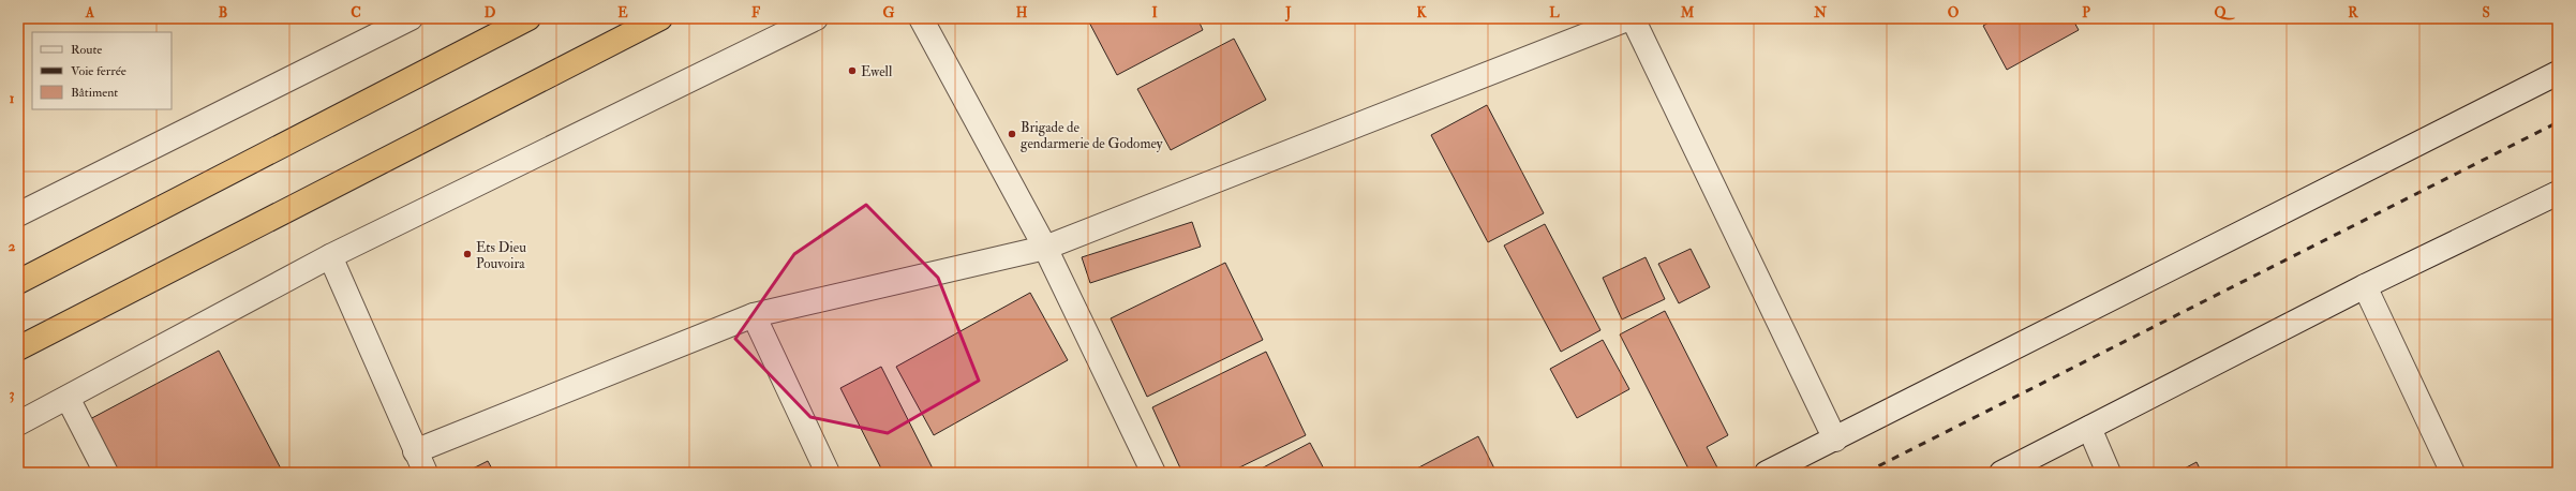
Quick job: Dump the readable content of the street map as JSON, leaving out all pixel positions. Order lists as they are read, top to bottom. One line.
{"places":["Ewell","Brigade de gendarmerie de Godomey","Ets Dieu Pouvoira"],"legend":["Route","Voie ferrée","Bâtiment"],"grid":{"columns":["A","B","C","D","E","F","G","H","I","J","K","L","M","N","O","P","Q","R","S"],"rows":["1","2","3"]}}
